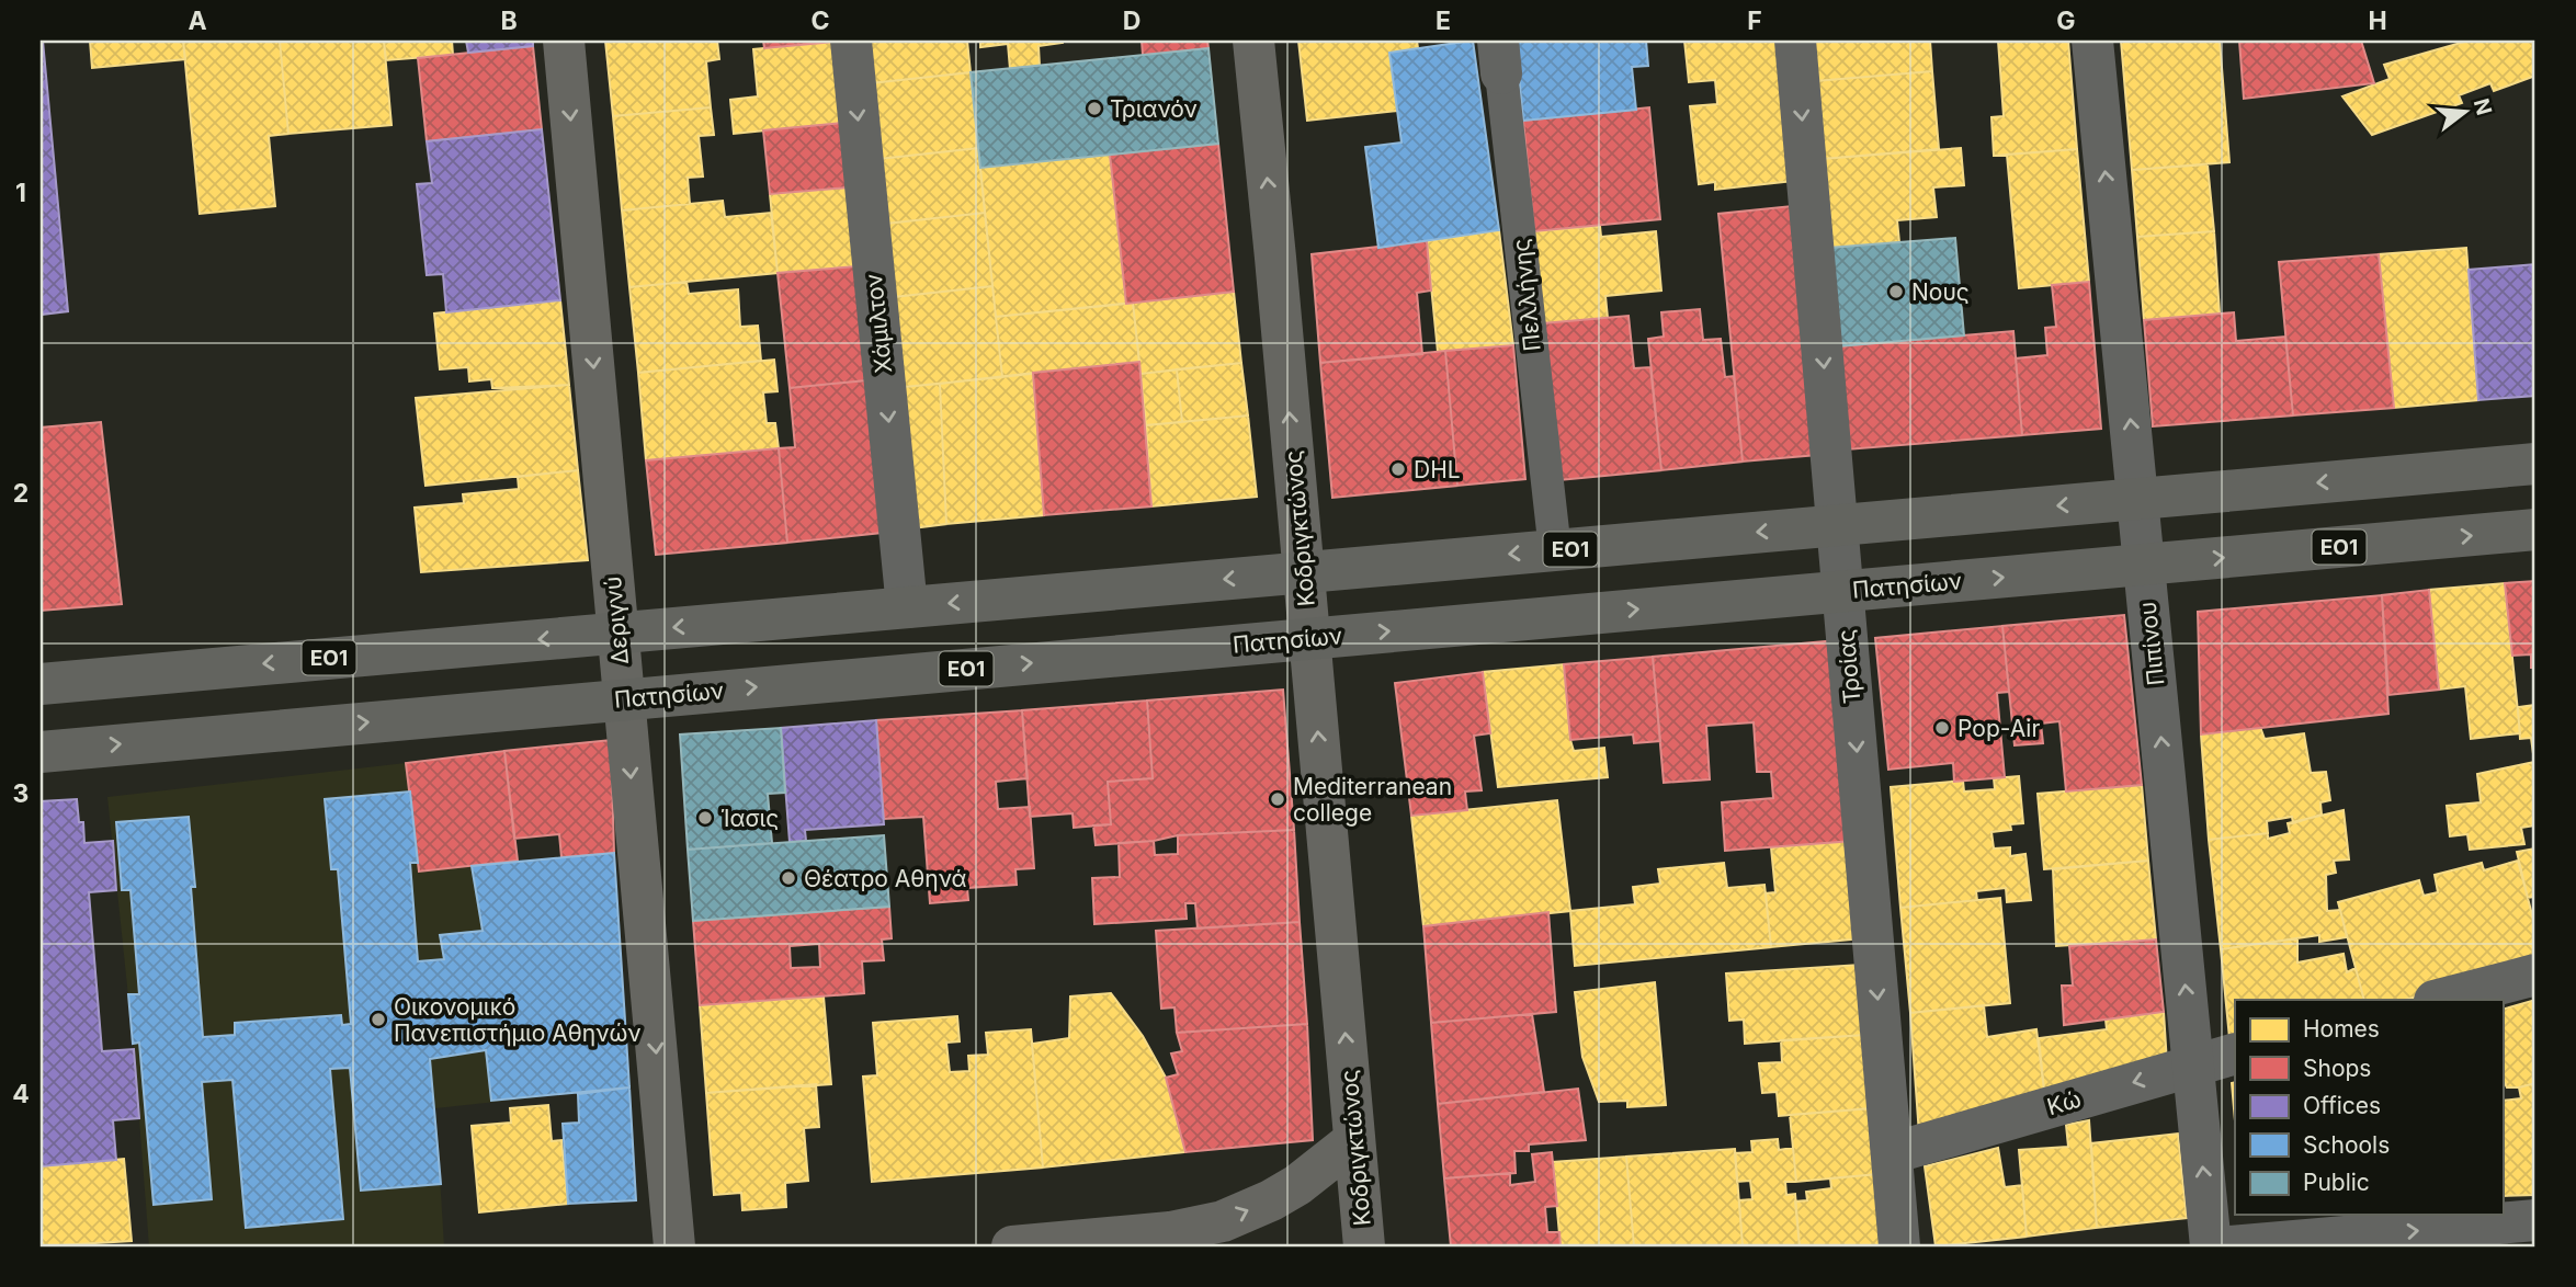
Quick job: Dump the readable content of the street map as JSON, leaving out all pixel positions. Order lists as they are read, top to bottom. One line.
{"streets":{"main road":["Κοδριγκτώνος","ΕΟ1","Πατησίων","Δεριγνύ"],"street":["Πελλήνης","Χάμιλτον","Πιπίνου","Τροίας","Κώ"]},"crossings":[["Πελλήνης","ΕΟ1"],["Χάμιλτον","ΕΟ1"],["Κοδριγκτώνος","ΕΟ1"],["Κοδριγκτώνος","Πατησίων"],["ΕΟ1","Δεριγνύ"],["ΕΟ1","Πιπίνου"],["ΕΟ1","Τροίας"],["Πατησίων","Δεριγνύ"],["Πατησίων","Πιπίνου"],["Πατησίων","Τροίας"],["Πιπίνου","Κώ"],["Τροίας","Κώ"]],"one_way":["Χάμιλτον","Κοδριγκτώνος","Δεριγνύ","Πιπίνου","Τροίας","Κώ"],"places":["Τριανόν","Νους","DHL","Pop-Air","Mediterranean college","Ίασις","Θέατρο Αθηνά","Οικονομικό Πανεπιστήμιο Αθηνών"],"legend":["Homes","Shops","Offices","Schools","Public"],"north":"right","grid":{"columns":["A","B","C","D","E","F","G","H"],"rows":["1","2","3","4"]}}
